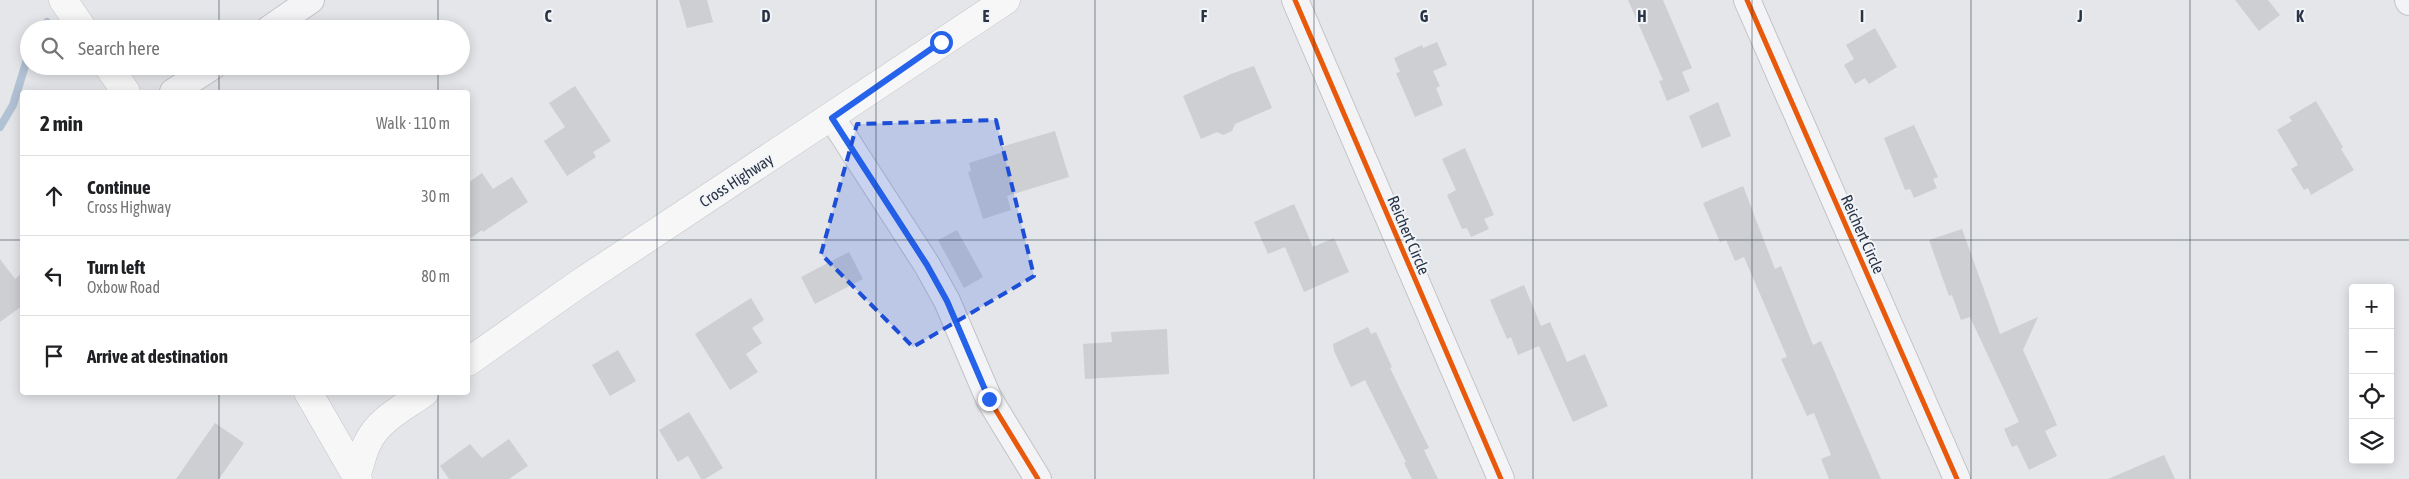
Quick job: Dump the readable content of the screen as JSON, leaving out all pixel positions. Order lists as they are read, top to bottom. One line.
{"streets":{"main road":["Cross Highway"],"street":["Reichert Circle"]},"page":{"search":"Search here","heading":["2 min","Walk · 110 m"],"list":[["Continue","Cross Highway","30 m"],["Turn left","Oxbow Road","80 m"],"Arrive at destination"],"map_buttons":["+","−"]},"grid":{"columns":["C","D","E","F","G","H","I","J","K"]}}
